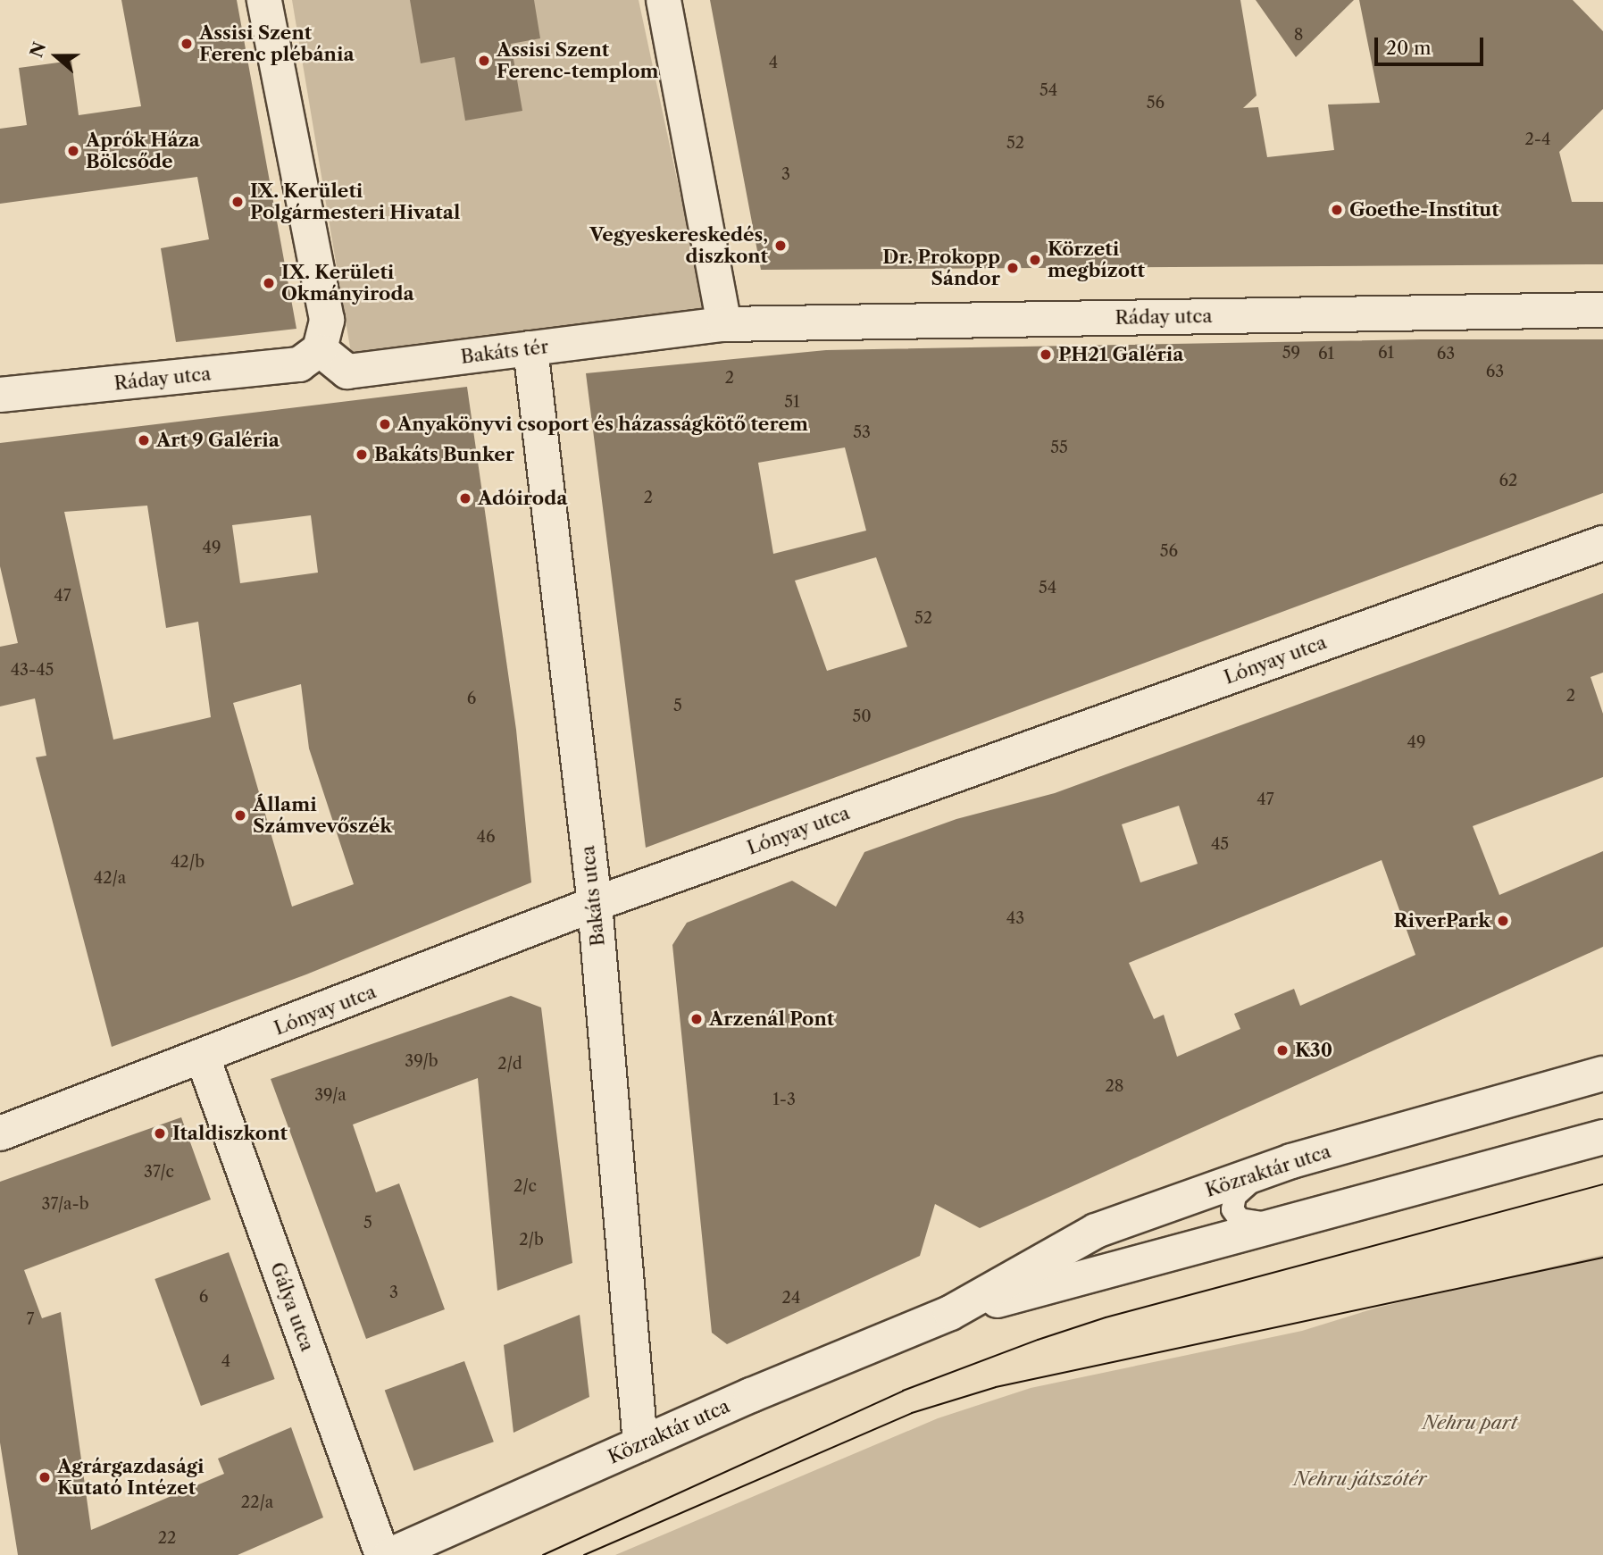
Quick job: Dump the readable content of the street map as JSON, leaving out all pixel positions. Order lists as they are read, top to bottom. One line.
{"streets":{"street":["Ráday utca","Bakáts tér","Lónyay utca","Bakáts utca","Közraktár utca","Gálya utca"]},"crossings":[["Ráday utca","Bakáts tér"],["Bakáts tér","Bakáts utca"],["Lónyay utca","Bakáts utca"],["Lónyay utca","Gálya utca"],["Bakáts utca","Közraktár utca"]],"parks":["Nehru part","Nehru játszótér"],"places":["Assisi Szent Ferenc plébánia","Assisi Szent Ferenc-templom","Aprók Háza Bölcsőde","IX. Kerületi Polgármesteri Hivatal","Goethe-Institut","Vegyeskereskedés, diszkont","Körzeti megbízott","Dr. Prokopp Sándor","IX. Kerületi Okmányiroda","PH21 Galéria","Anyakönyvi csoport és házasságkötő terem","Art 9 Galéria","Bakáts Bunker","Adóiroda","Állami Számvevőszék","RiverPark","Arzenál Pont","K30","Italdiszkont","Agrárgazdasági Kutató Intézet"],"house_numbers":["8","4","54","56","2-4","52","3","59","61","61","63","63","2","51","53","55","62","2","49","56","54","47","52","43-45","2","6","5","50","49","47","46","45","42/b","42/a","43","39/b","2/d","28","39/a","1-3","37/c","2/c","37/a-b","5","2/b","3","6","24","7","4","22/a","22"],"scale_bar":"20 m","north":"left"}
